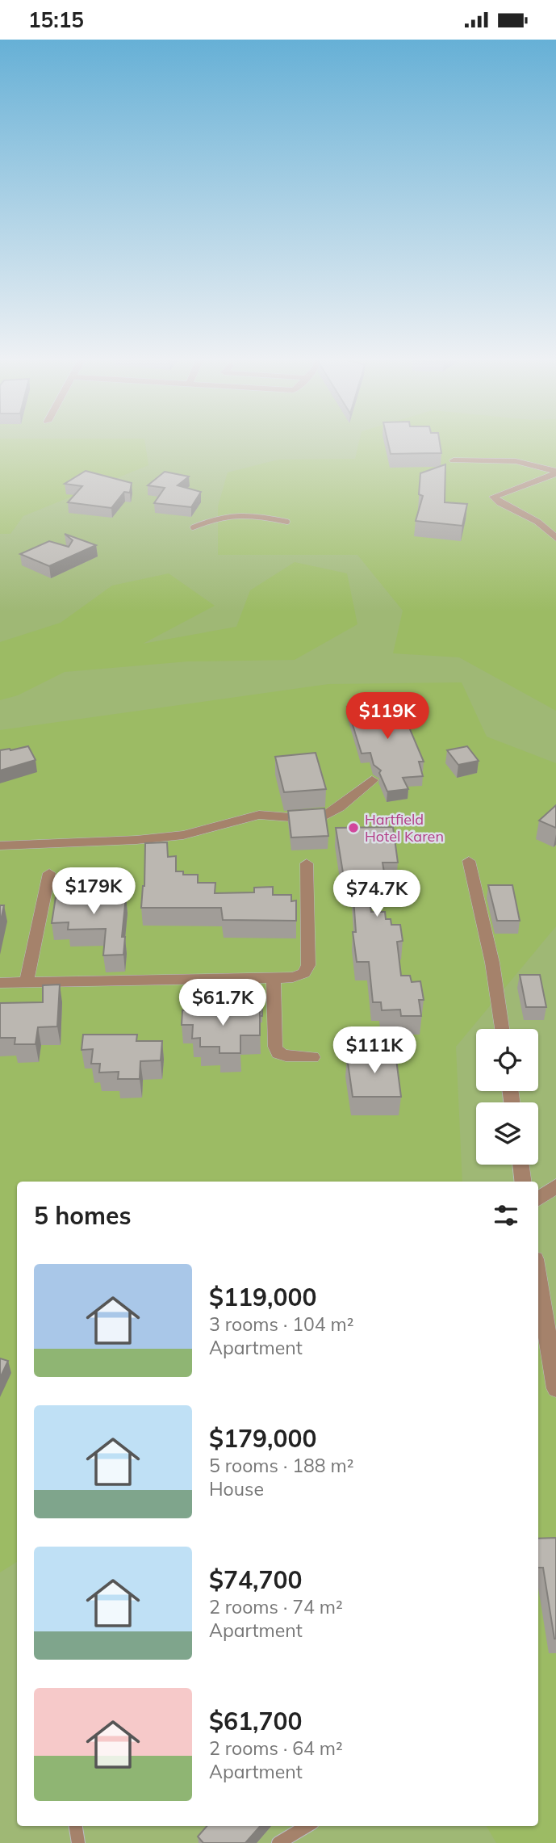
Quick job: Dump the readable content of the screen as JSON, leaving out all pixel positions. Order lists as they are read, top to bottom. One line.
{"places":["Hartfield Hotel Karen"],"page":{"status":"15:15","price":["$119K","$179K","$74.7K","$61.7K","$111K"],"heading":"5 homes","list":[{"name":"$119,000","note":"3 rooms · 104 m² · Apartment"},{"name":"$179,000","note":"5 rooms · 188 m² · House"},{"name":"$74,700","note":"2 rooms · 74 m² · Apartment"},{"name":"$61,700","note":"2 rooms · 64 m² · Apartment"}]}}
